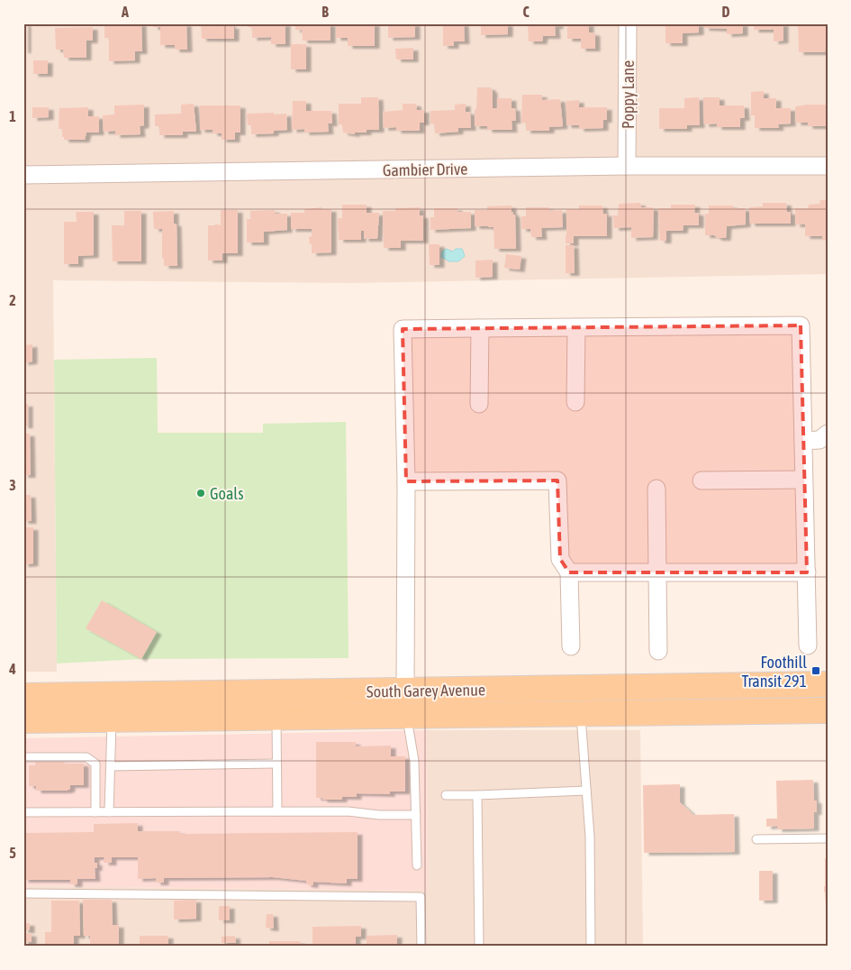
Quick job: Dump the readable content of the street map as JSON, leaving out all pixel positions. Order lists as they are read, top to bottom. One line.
{"streets":{"main road":["South Garey Avenue"],"street":["Poppy Lane","Gambier Drive"]},"crossings":[["Poppy Lane","Gambier Drive"]],"places":{"other":["Goals"],"transit":["Foothill Transit 291"]},"grid":{"columns":["A","B","C","D"],"rows":["1","2","3","4","5"]}}
